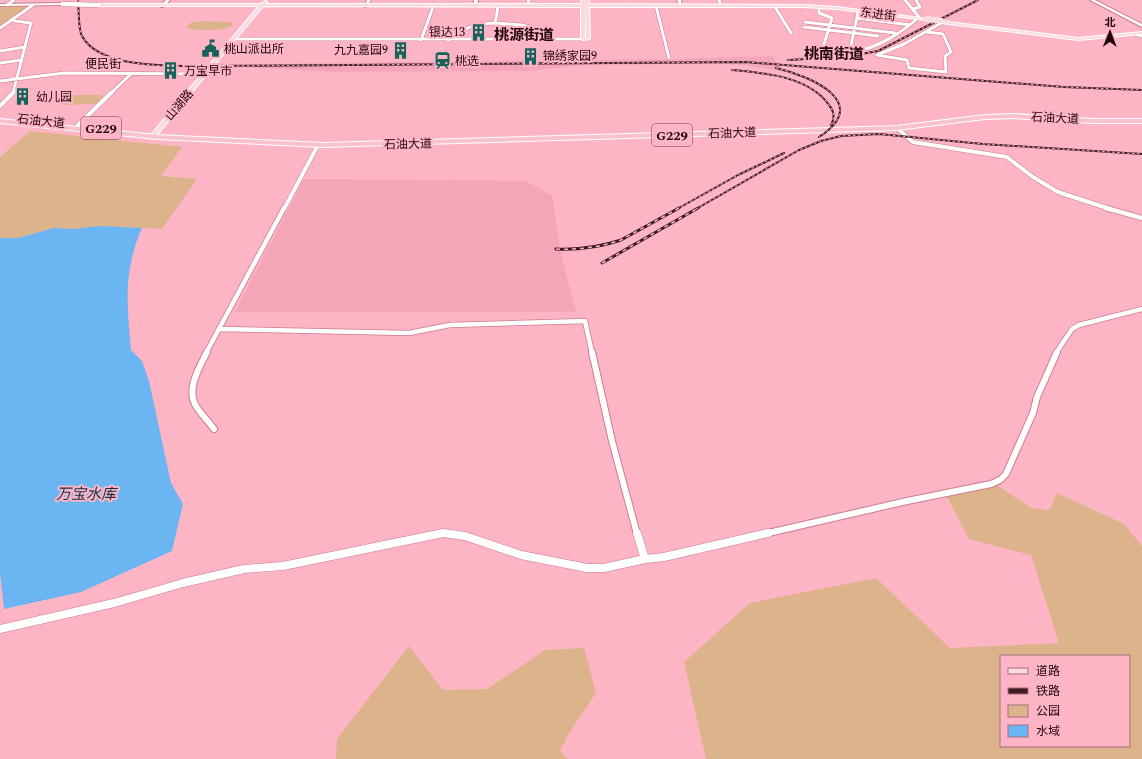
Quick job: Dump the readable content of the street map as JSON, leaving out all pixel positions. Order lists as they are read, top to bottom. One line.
{"streets":{"highway":["石油大道","G229"],"main road":["东进街","山湖路"],"street":["便民街"]},"crossings":[["东进街","山湖路"],["便民街","山湖路"],["山湖路","石油大道"]],"districts":["桃源街道","桃南街道"],"water":["万宝水库"],"places":{"building":["银达13","九九嘉园9","锦绣家园9","万宝早市","幼儿园"],"public building":["桃山派出所"],"station":["桃选"]},"legend":["道路","铁路","公园","水域"],"north":"top"}
